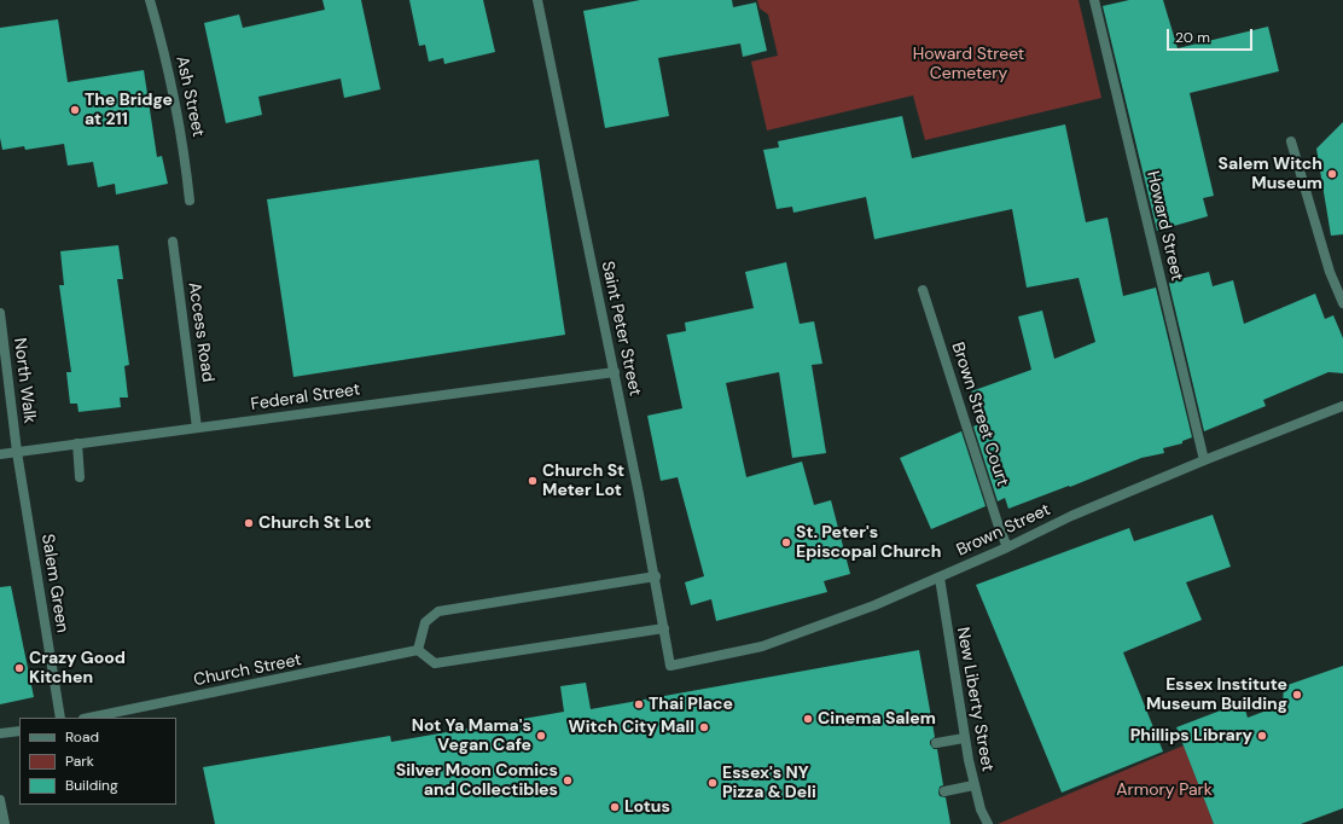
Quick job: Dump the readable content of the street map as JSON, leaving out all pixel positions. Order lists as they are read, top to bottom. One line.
{"streets":{"street":["Ash Street","Howard Street","Saint Peter Street","Access Road","North Walk","Federal Street","Brown Street Court","Brown Street","Salem Green","Church Street","New Liberty Street"]},"crossings":[["Howard Street","Brown Street"],["Saint Peter Street","Federal Street"],["Saint Peter Street","Brown Street"],["Access Road","Federal Street"],["North Walk","Federal Street"],["North Walk","Salem Green"],["Federal Street","Salem Green"],["Brown Street Court","Brown Street"],["Brown Street","New Liberty Street"]],"parks":["Howard Street Cemetery","Armory Park"],"places":["The Bridge at 211","Salem Witch Museum","Church St Meter Lot","Church St Lot","St. Peter's Episcopal Church","Crazy Good Kitchen","Essex Institute Museum Building","Thai Place","Cinema Salem","Witch City Mall","Not Ya Mama's Vegan Cafe","Phillips Library","Silver Moon Comics and Collectibles","Essex's NY Pizza & Deli","Lotus"],"legend":["Road","Park","Building"],"scale_bar":"20 m"}
